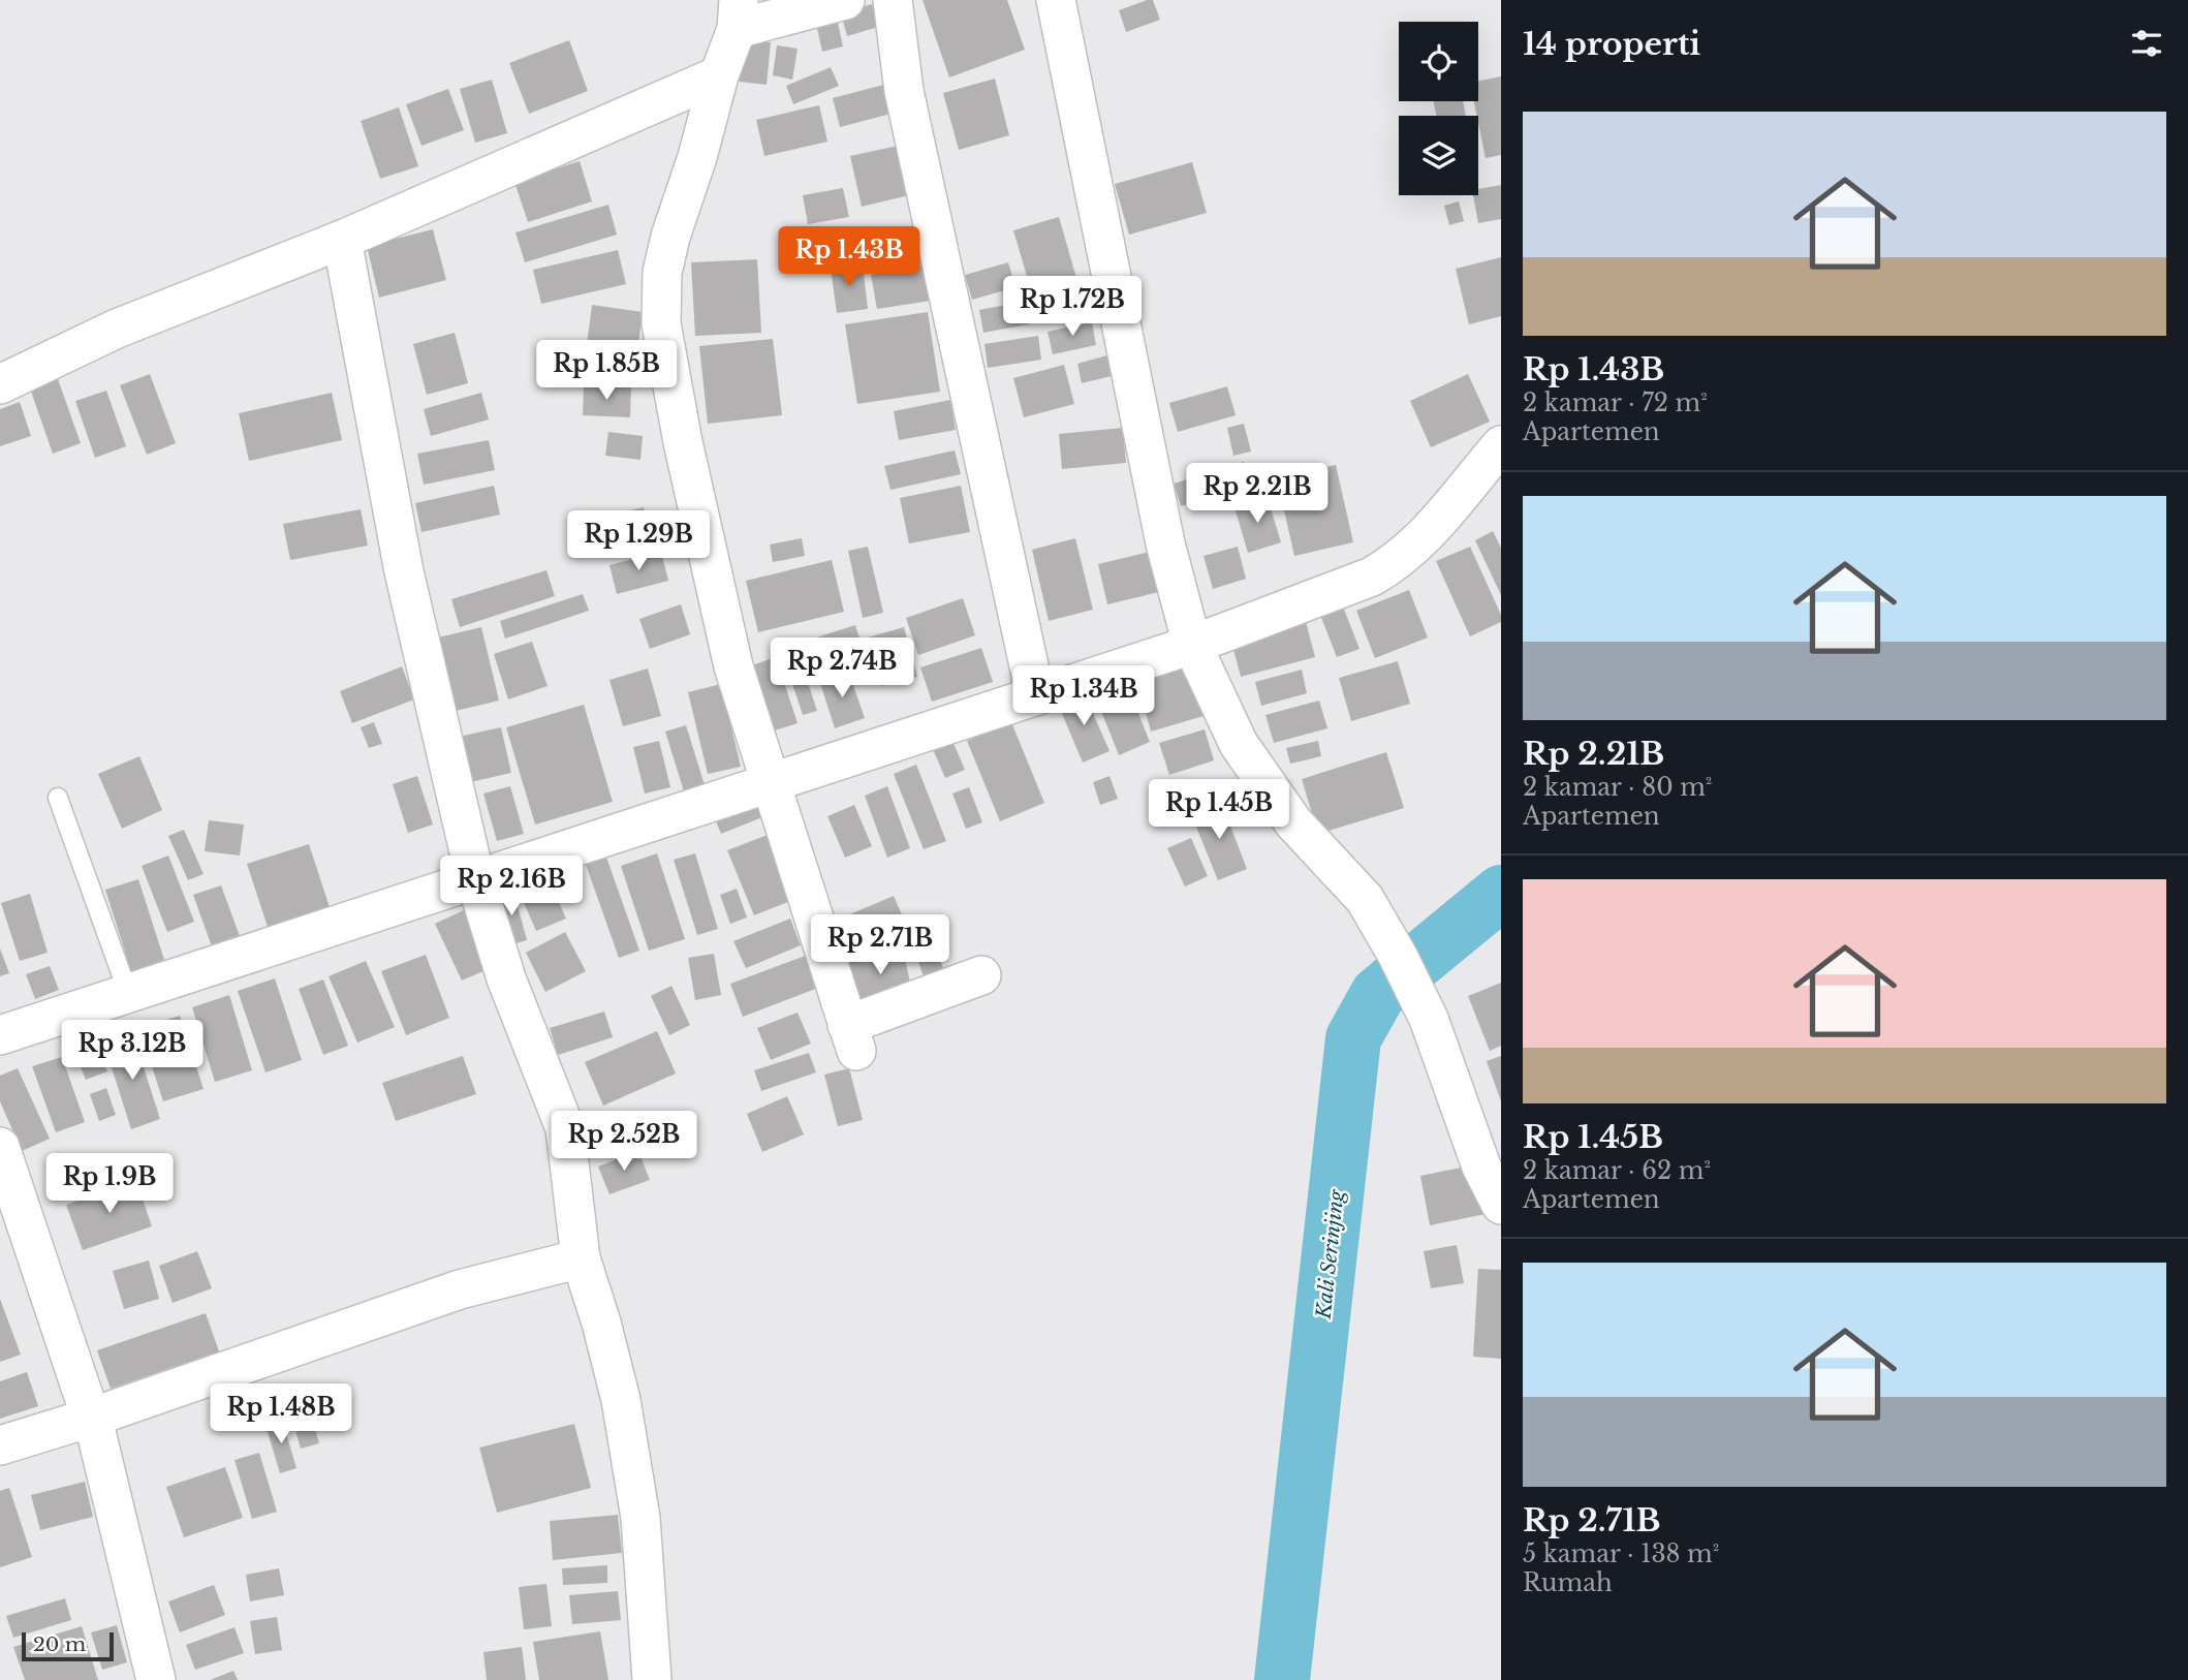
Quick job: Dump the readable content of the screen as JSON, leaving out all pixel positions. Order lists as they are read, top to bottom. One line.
{"water":["Kali Serinjing"],"scale_bar":"20 m","page":{"heading":"14 properti","list":[{"name":"Rp 1.43B","note":"2 kamar · 72 m² · Apartemen"},{"name":"Rp 2.21B","note":"2 kamar · 80 m² · Apartemen"},{"name":"Rp 1.45B","note":"2 kamar · 62 m² · Apartemen"},{"name":"Rp 2.71B","note":"5 kamar · 138 m² · Rumah"}],"price":["Rp 1.43B","Rp 1.72B","Rp 1.85B","Rp 2.21B","Rp 1.29B","Rp 2.74B","Rp 1.34B","Rp 1.45B","Rp 2.16B","Rp 2.71B","Rp 3.12B","Rp 2.52B","Rp 1.9B","Rp 1.48B"],"scale":"20 m"}}
